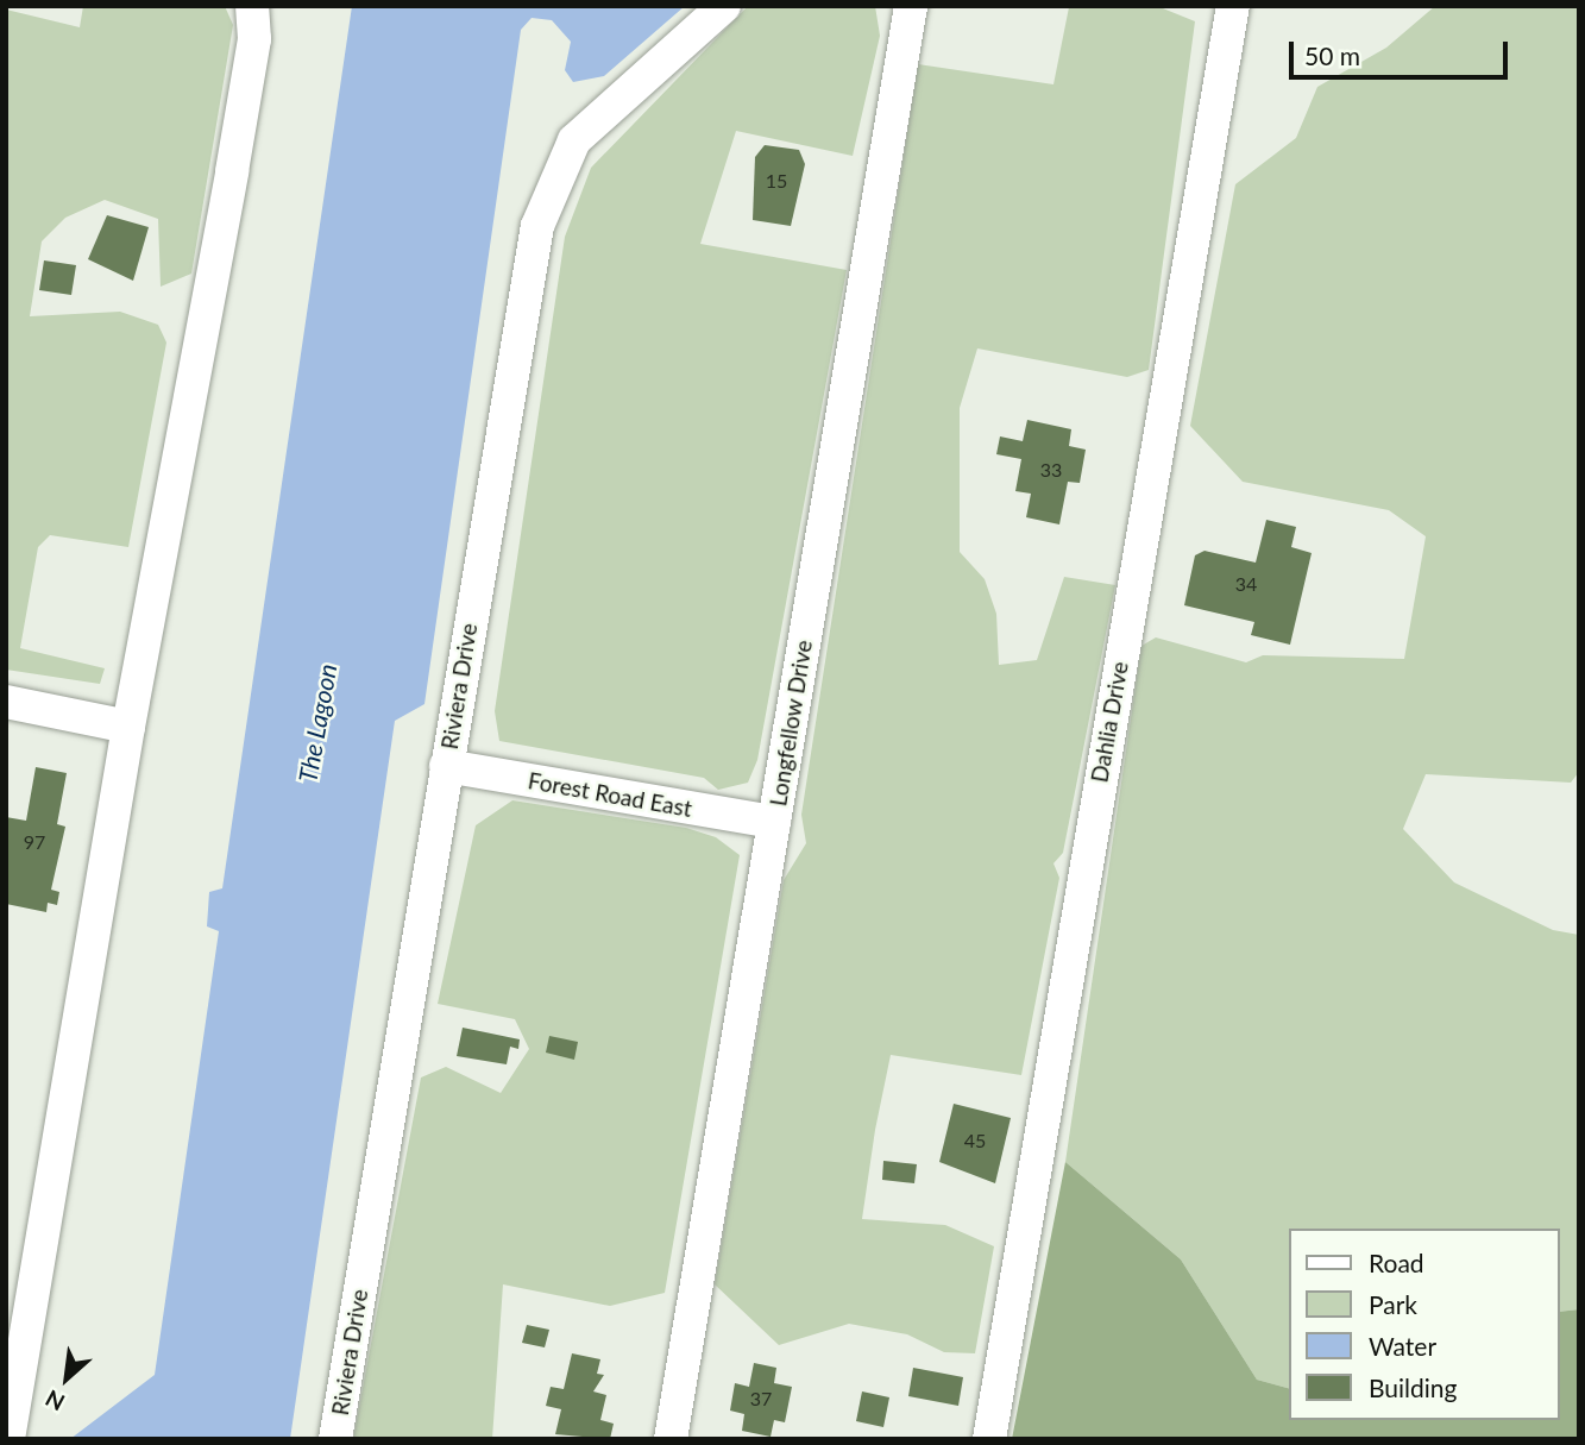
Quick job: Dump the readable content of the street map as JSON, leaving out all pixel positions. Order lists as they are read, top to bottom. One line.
{"streets":{"street":["Riviera Drive","Dahlia Drive","Longfellow Drive","Forest Road East"]},"crossings":[["Riviera Drive","Forest Road East"],["Longfellow Drive","Forest Road East"]],"water":["The Lagoon"],"house_numbers":["15","33","34","97","45","37"],"legend":["Road","Park","Water","Building"],"scale_bar":"50 m","north":"bottom left"}
